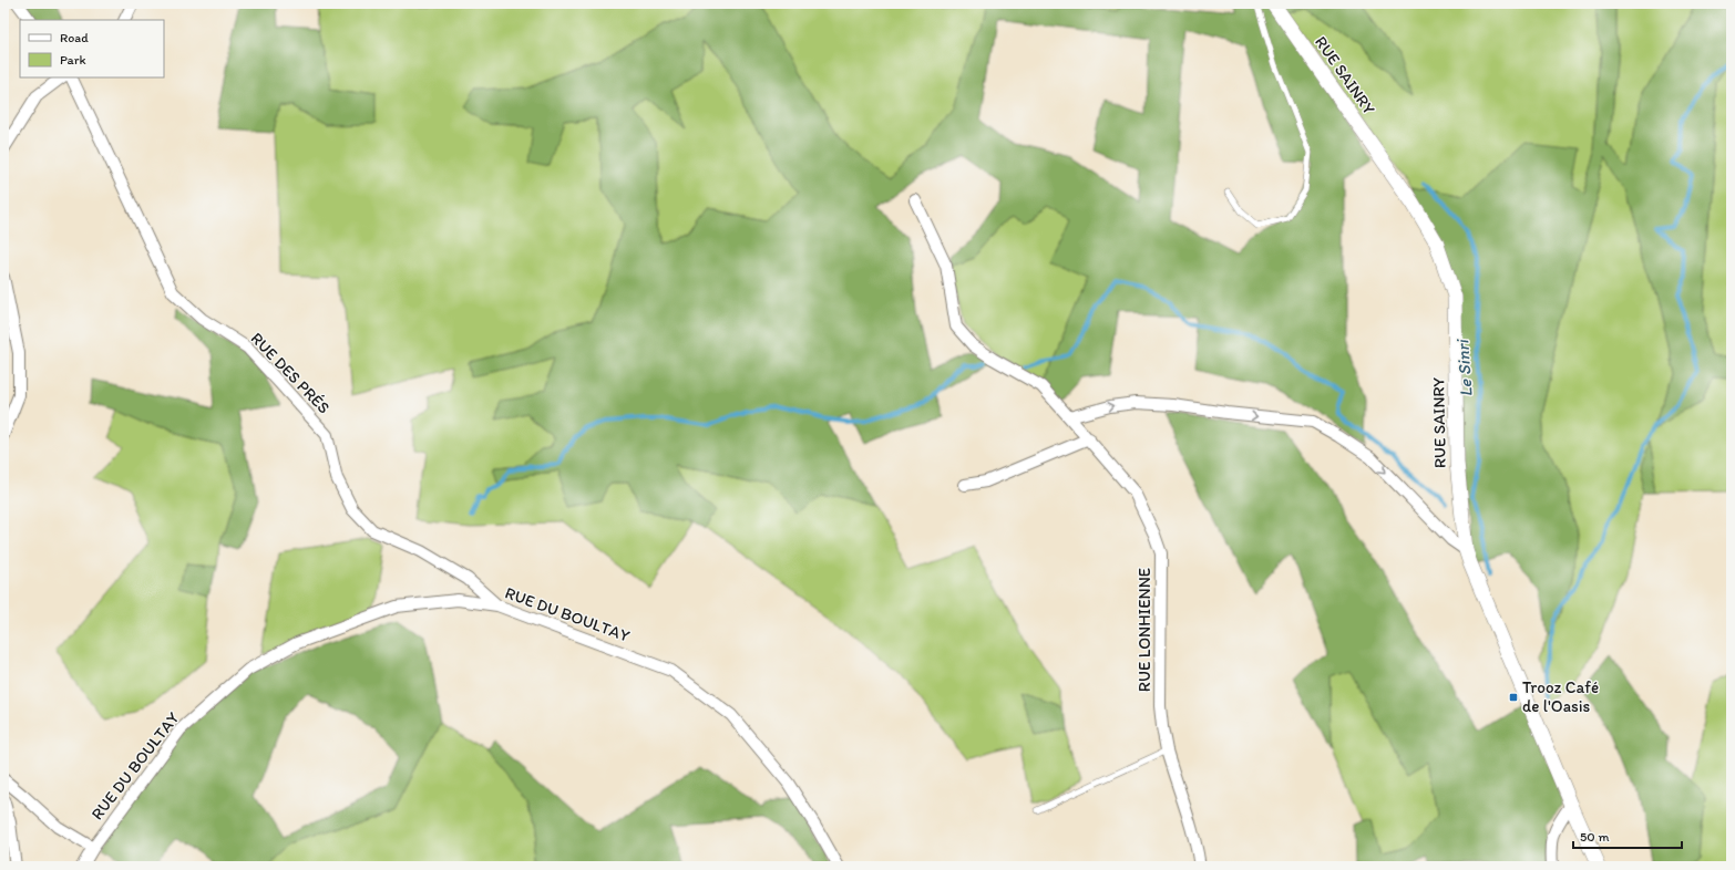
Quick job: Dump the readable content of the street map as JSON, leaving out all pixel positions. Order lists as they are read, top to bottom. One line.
{"streets":{"street":["RUE SAINRY","RUE DES PRÉS","RUE DU BOULTAY","RUE LONHIENNE"]},"crossings":[["RUE DES PRÉS","RUE DU BOULTAY"]],"water":["Le Sinri"],"places":{"transit":["Trooz Café de l'Oasis"]},"legend":["Road","Park"],"scale_bar":"50 m"}
